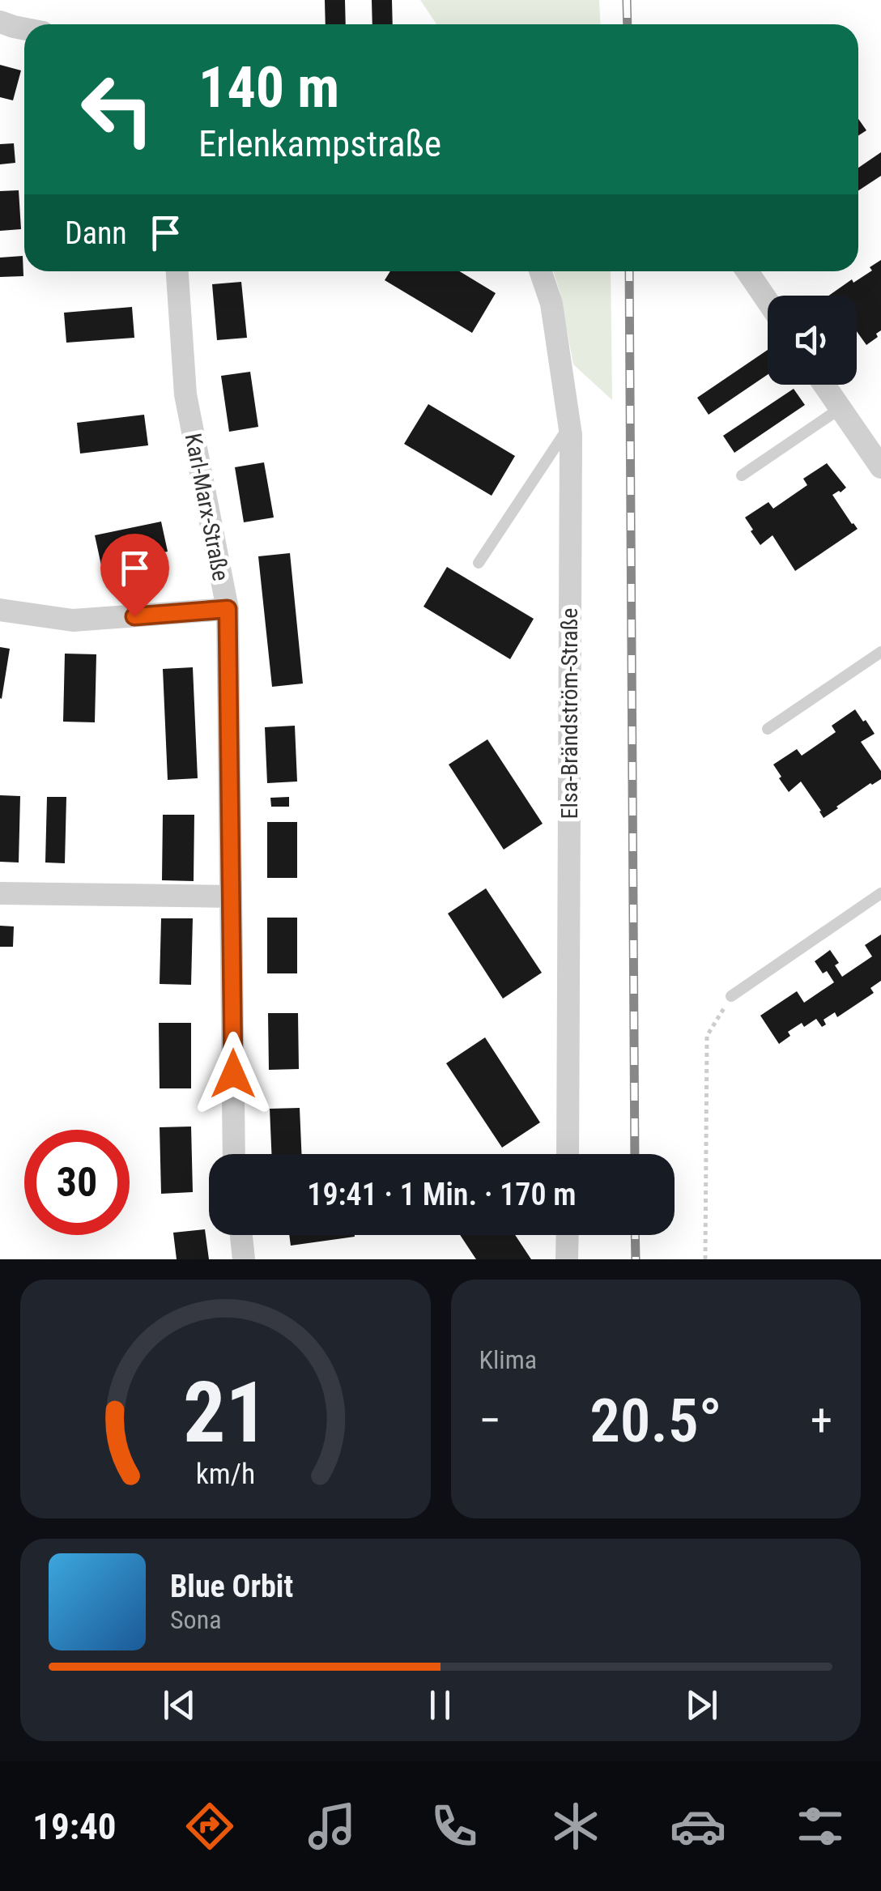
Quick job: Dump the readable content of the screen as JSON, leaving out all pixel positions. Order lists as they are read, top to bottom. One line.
{"streets":{"street":["Karl-Marx-Straße","Elsa-Brändström-Straße"]},"page":{"turn":["140 m","Erlenkampstraße"],"then":"Dann","limit":"30","trip":"19:41 · 1 Min. · 170 m","tile":"Klima","heat":["−","20.5°","+"],"song":["Blue Orbit","Sona"],"tabs":"19:40","gauge":["21","km/h"]}}
